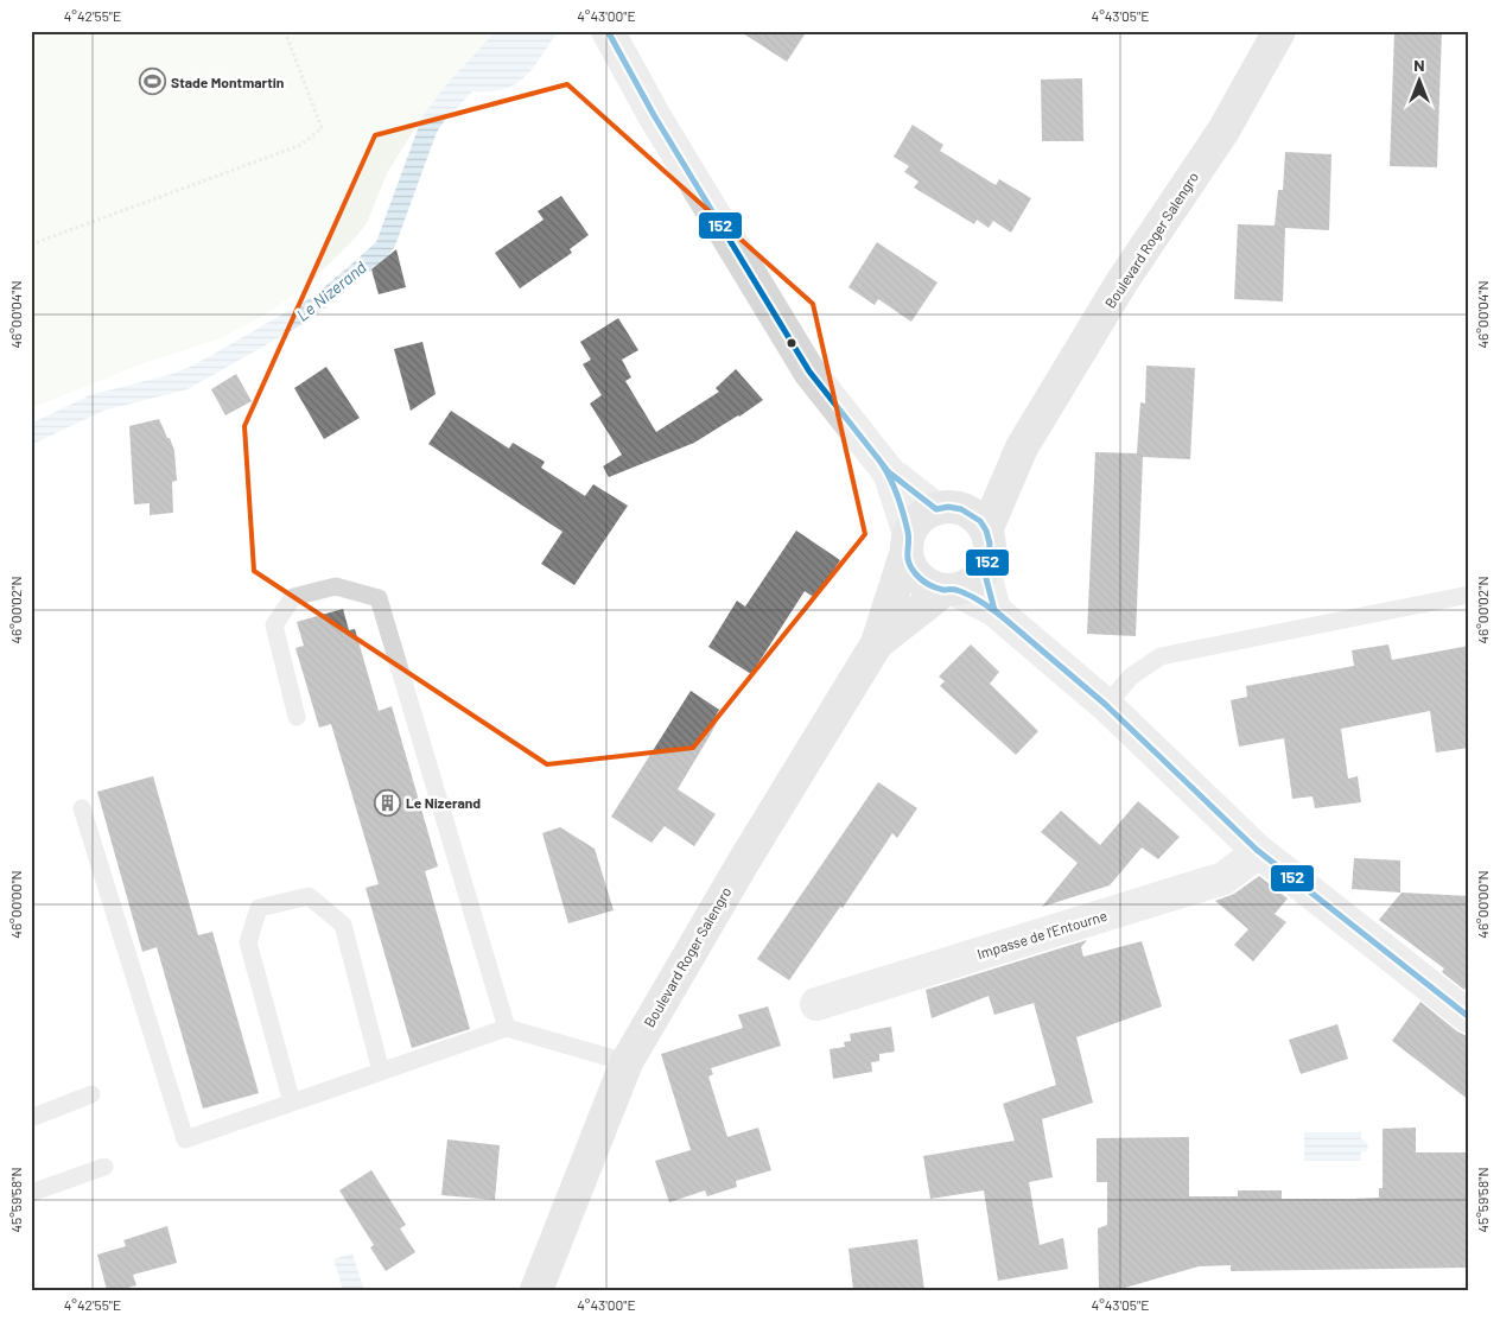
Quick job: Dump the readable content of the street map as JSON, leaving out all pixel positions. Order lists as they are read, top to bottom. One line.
{"streets":{"main road":["Boulevard Roger Salengro"],"street":["Impasse de l'Entourne"]},"water":["Le Nizerand"],"places":{"sports":["Stade Montmartin"],"building":["Le Nizerand"]},"lines":["transit line 152"],"north":"top","coordinates":["4°42'55\"E","4°43'00\"E","4°43'05\"E","46°00'04\"N","46°00'02\"N","46°00'00\"N","45°59'58\"N"]}
